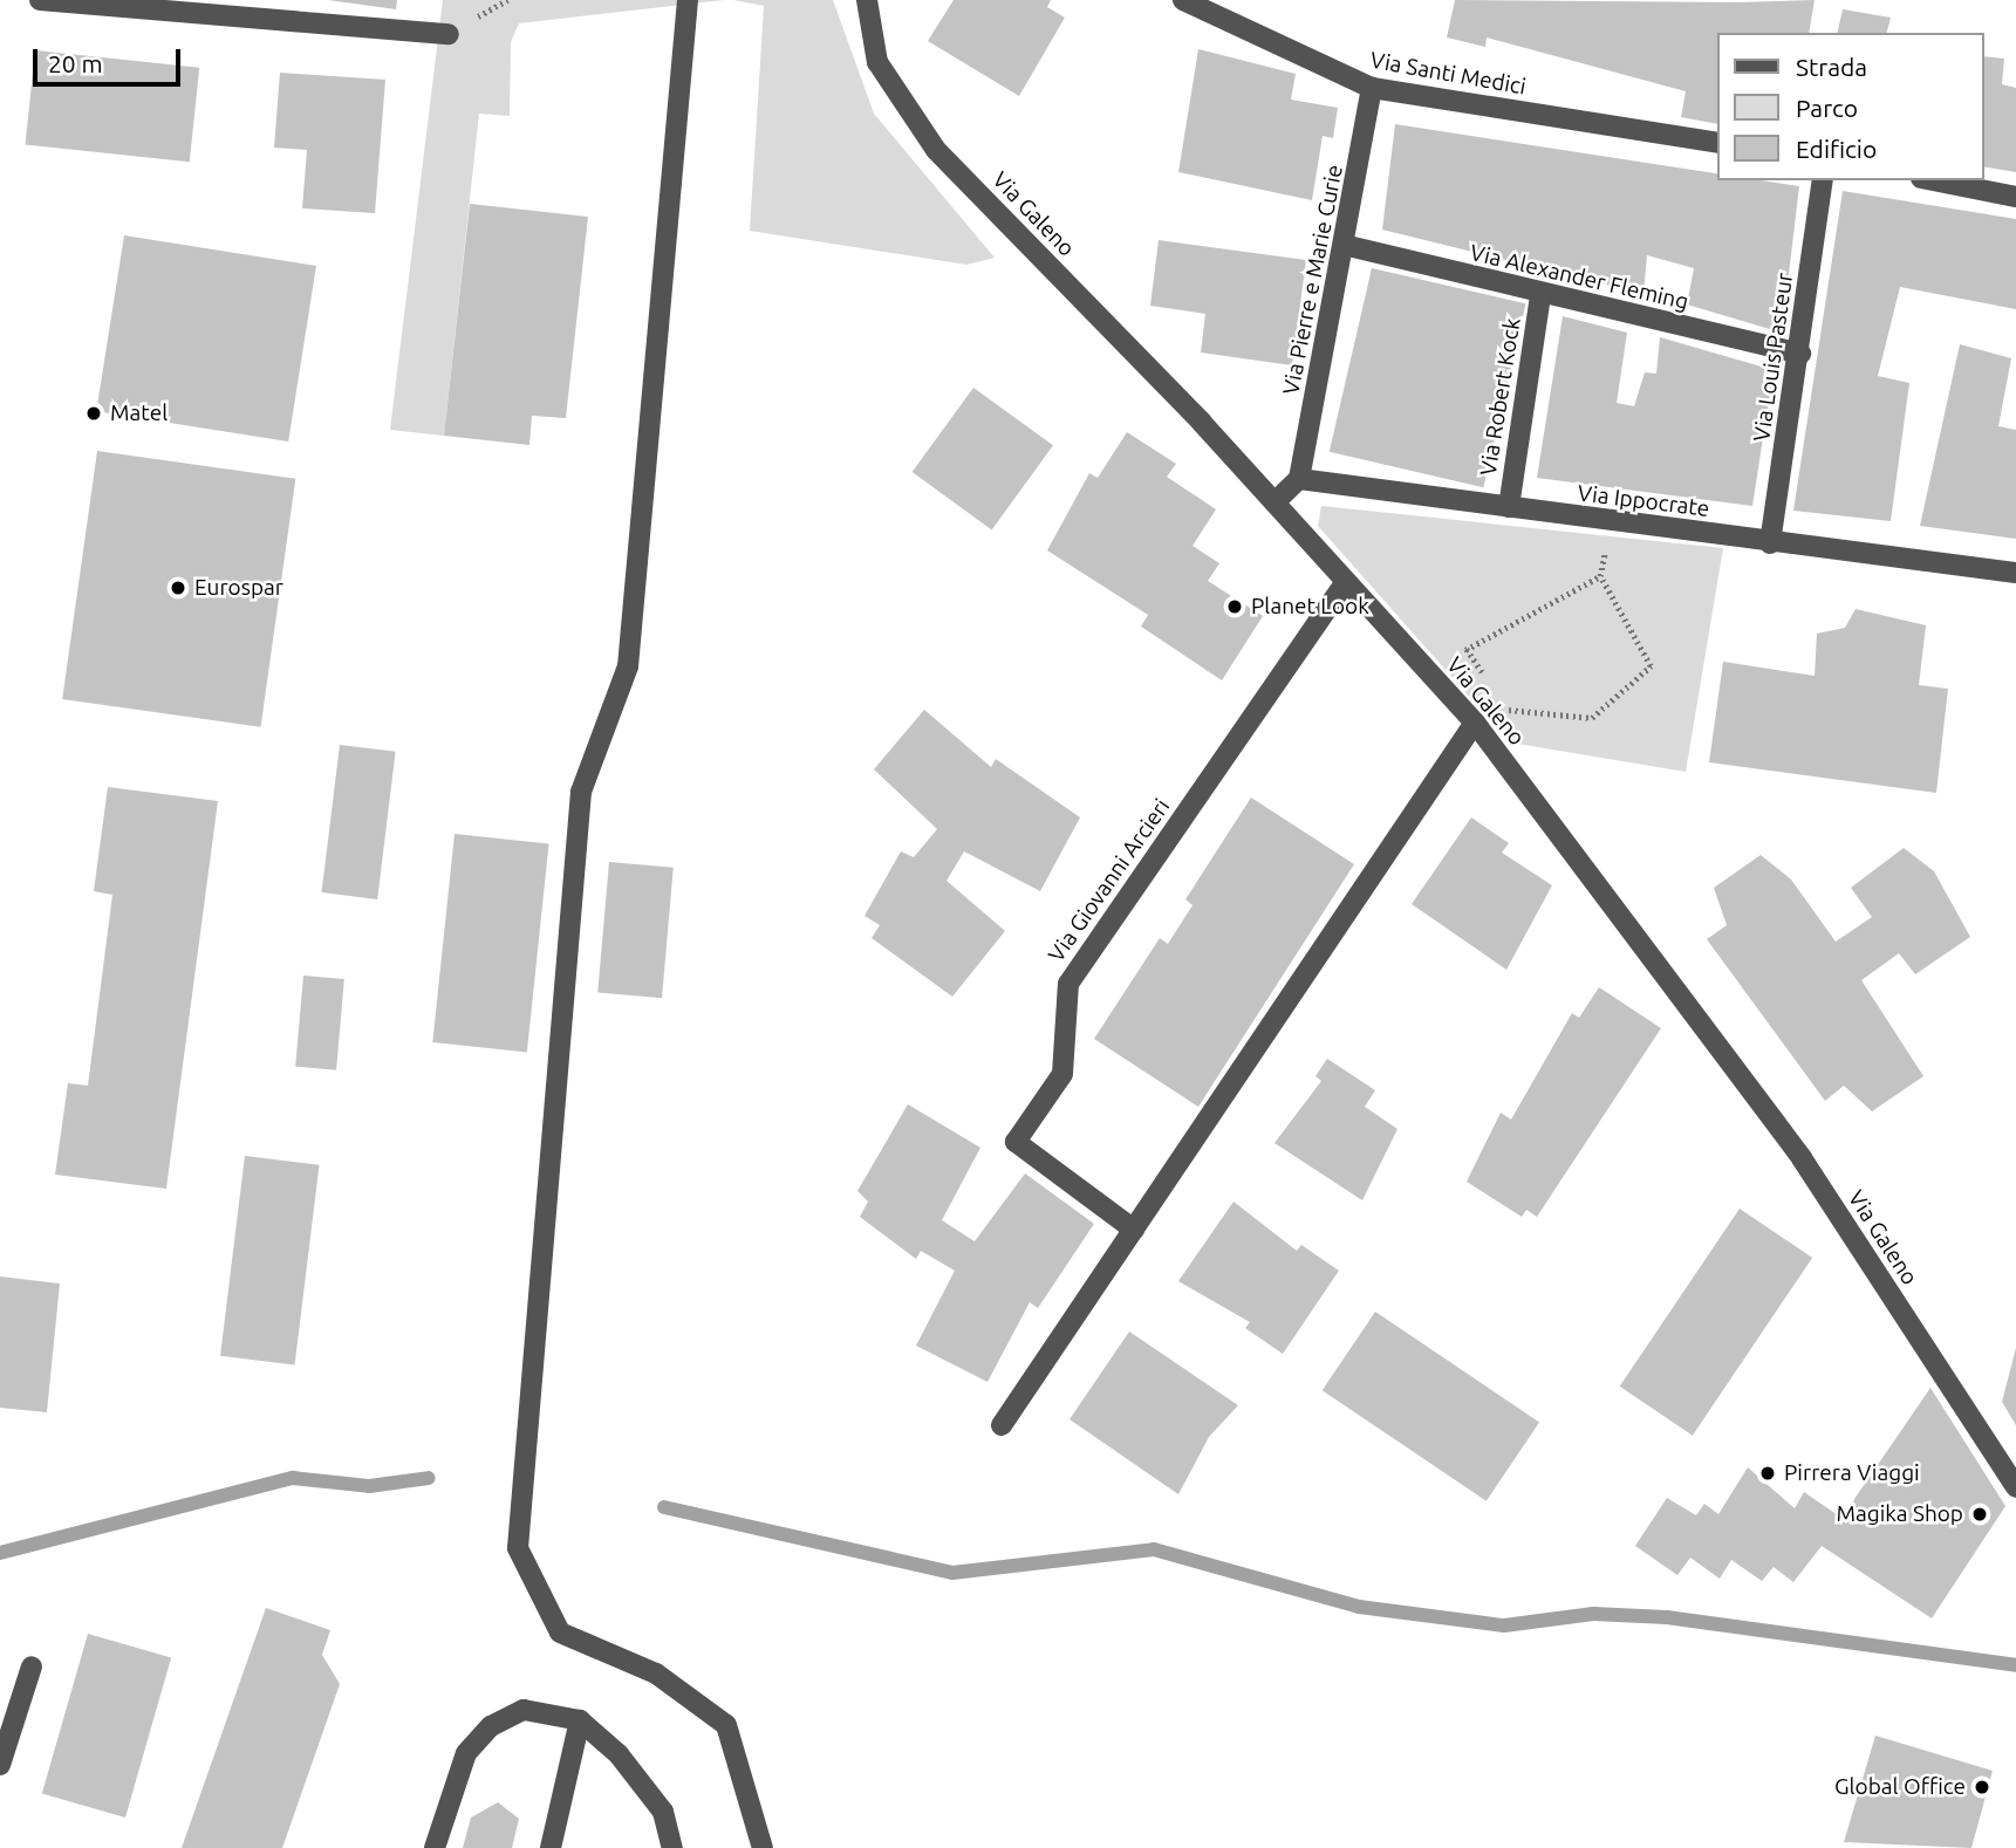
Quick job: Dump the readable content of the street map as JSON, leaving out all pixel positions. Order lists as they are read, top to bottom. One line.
{"streets":{"street":["Via Santi Medici","Via Galeno","Via Alexander Fleming","Via Pierre e Marie Curie","Via Louis Pasteur","Via Robert Kock","Via Ippocrate","Via Giovanni Arcieri"]},"crossings":[["Via Santi Medici","Via Pierre e Marie Curie"],["Via Galeno","Via Giovanni Arcieri"],["Via Alexander Fleming","Via Pierre e Marie Curie"],["Via Alexander Fleming","Via Louis Pasteur"],["Via Alexander Fleming","Via Robert Kock"],["Via Pierre e Marie Curie","Via Ippocrate"],["Via Louis Pasteur","Via Ippocrate"],["Via Robert Kock","Via Ippocrate"]],"places":["Matel","Eurospar","Planet Look","Pirrera Viaggi","Magika Shop","Global Office"],"legend":["Strada","Parco","Edificio"],"scale_bar":"20 m"}
